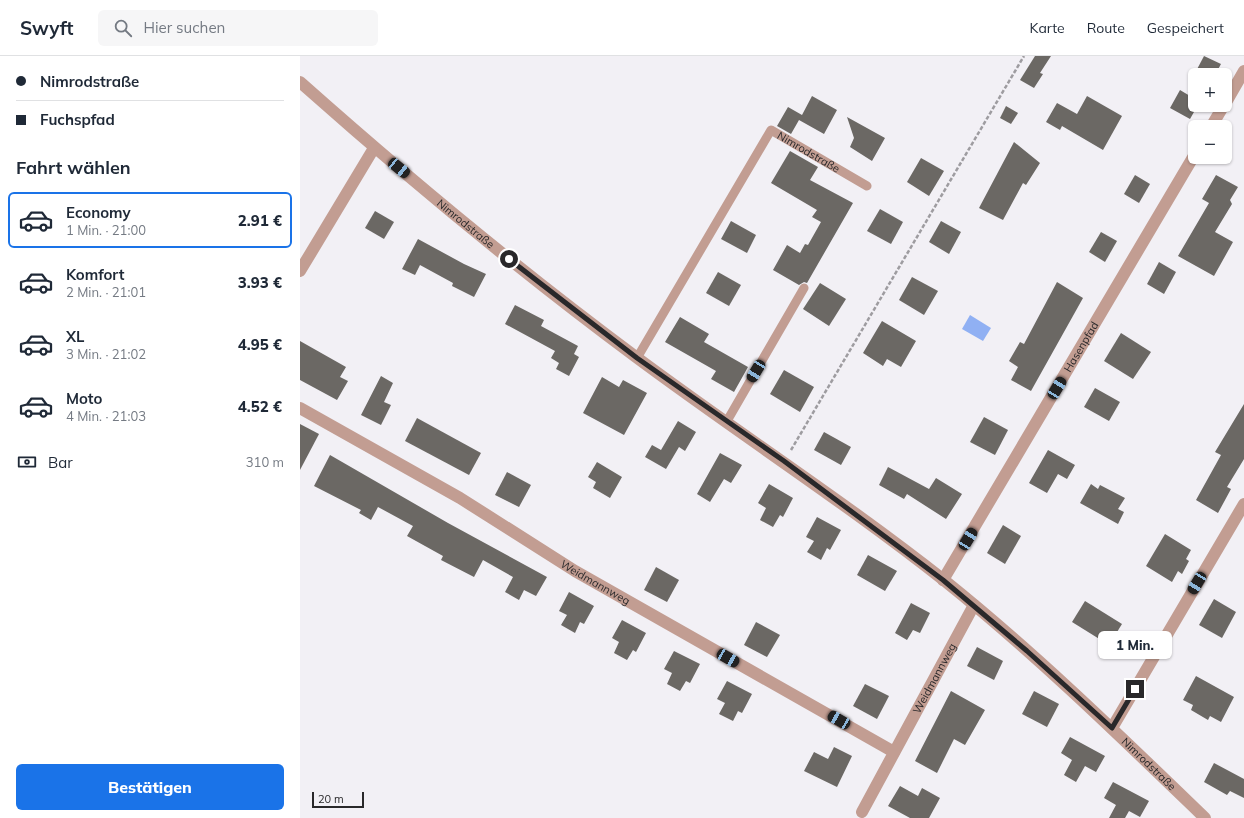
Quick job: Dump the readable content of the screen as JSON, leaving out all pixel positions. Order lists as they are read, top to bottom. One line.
{"streets":{"street":["Nimrodstraße","Hasenpfad","Weidmannweg"]},"crossings":[["Nimrodstraße","Hasenpfad"],["Nimrodstraße","Weidmannweg"]],"scale_bar":"20 m","page":{"header":"Swyft","search":"Hier suchen","nav":["Karte","Route","Gespeichert"],"banner":["Nimrodstraße","Fuchspfad"],"map_buttons":["+","−"],"heading":"Fahrt wählen","list":[{"name":"Economy","note":"1 Min. · 21:00","value":"2.91 €"},{"name":"Komfort","note":"2 Min. · 21:01","value":"3.93 €"},{"name":"XL","note":"3 Min. · 21:02","value":"4.95 €"},{"name":"Moto","note":"4 Min. · 21:03","value":"4.52 €"}],"pay":["Bar","310 m"],"bubble":"1 Min.","buttons":"Bestätigen","scale":"20 m"}}
